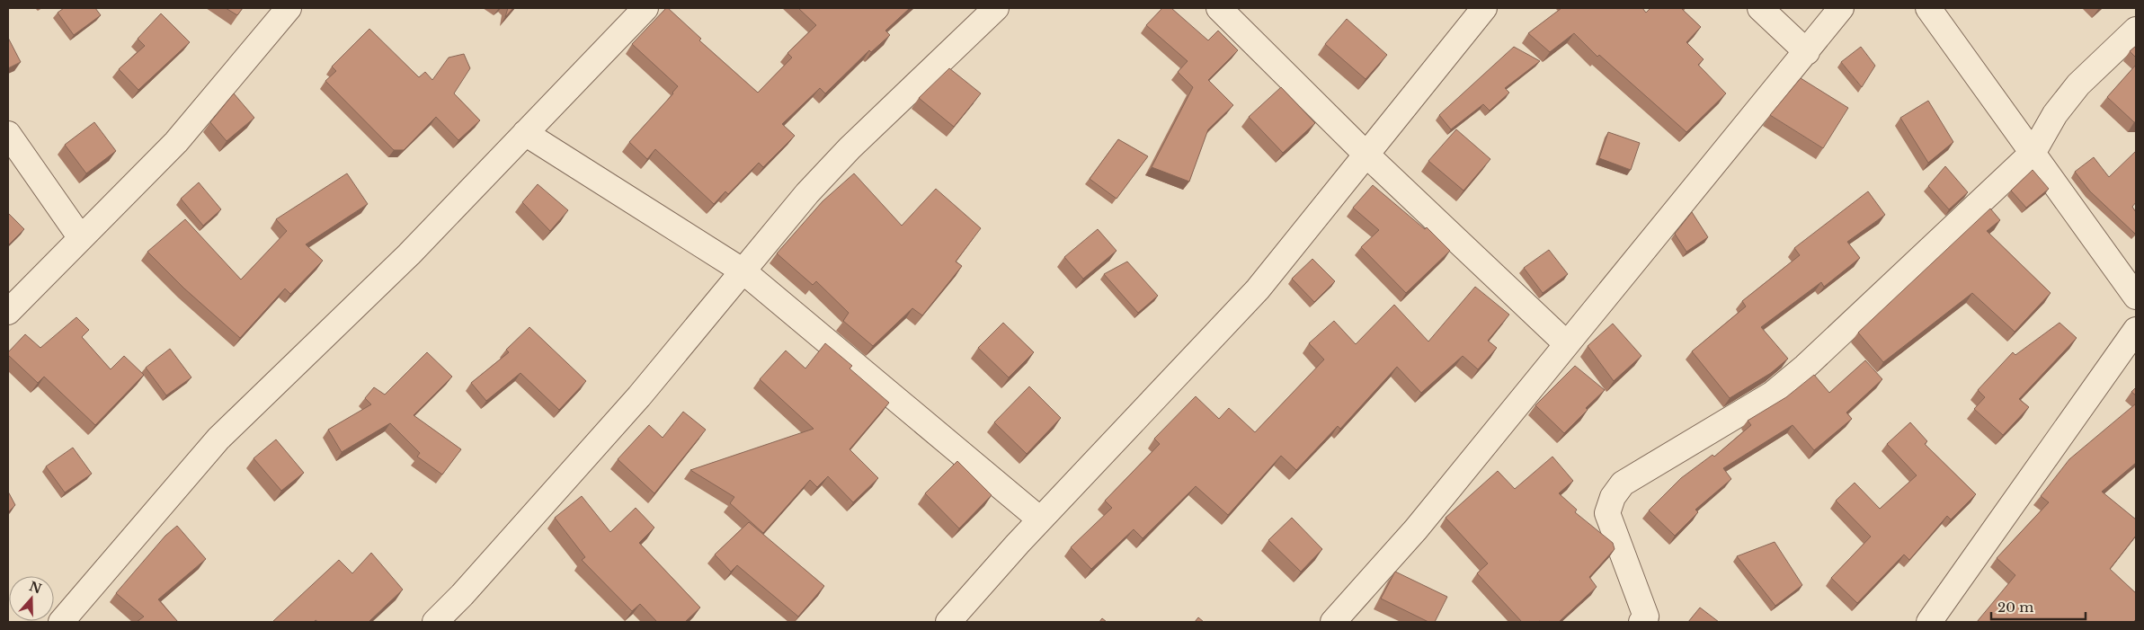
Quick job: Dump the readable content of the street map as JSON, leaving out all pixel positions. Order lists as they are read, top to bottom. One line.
{"scale_bar":"20 m","north":"top"}
